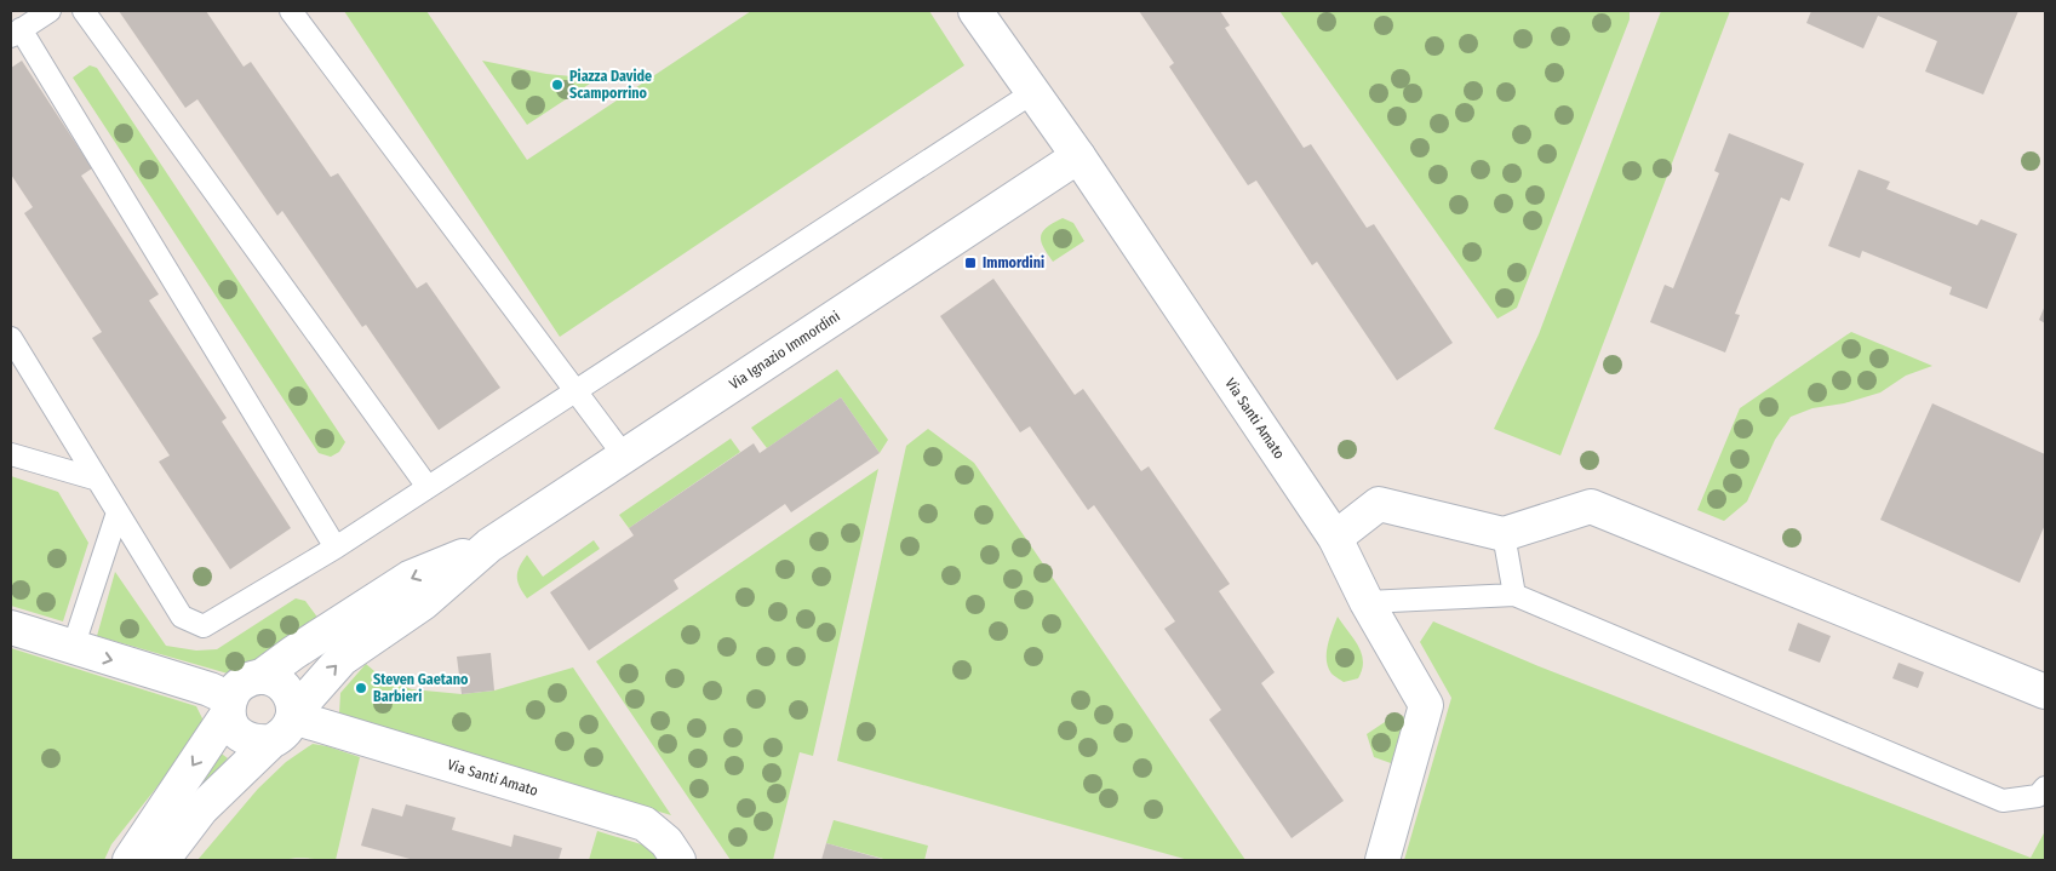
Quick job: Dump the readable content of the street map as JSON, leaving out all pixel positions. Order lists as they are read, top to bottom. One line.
{"streets":{"street":["Via Ignazio Immordini","Via Santi Amato"]},"crossings":[["Via Ignazio Immordini","Via Santi Amato"]],"places":{"other":["Piazza Davide Scamporrino","Steven Gaetano Barbieri"],"transit":["Immordini"]}}
